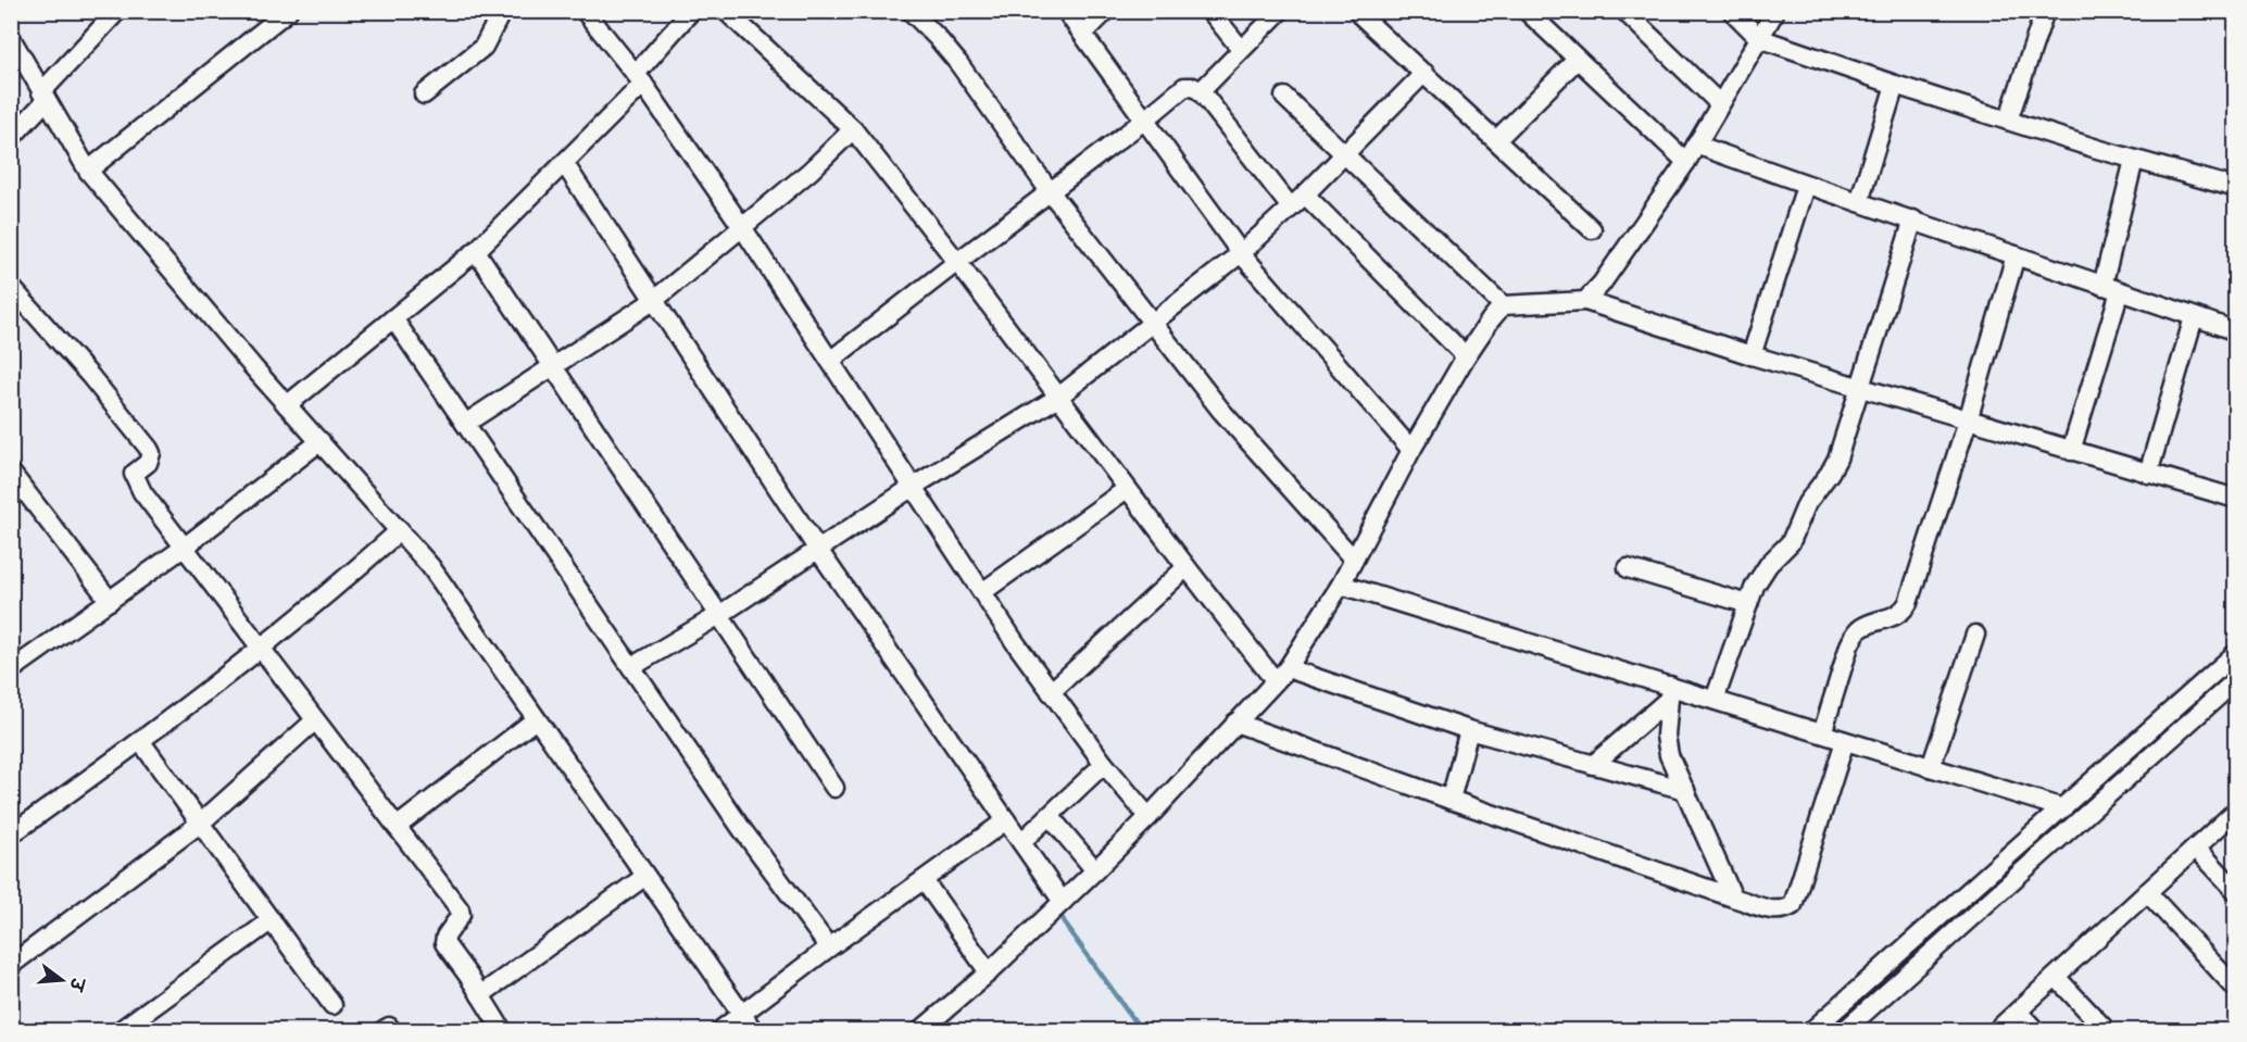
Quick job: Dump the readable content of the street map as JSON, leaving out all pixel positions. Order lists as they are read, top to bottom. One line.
{"north":"right"}
